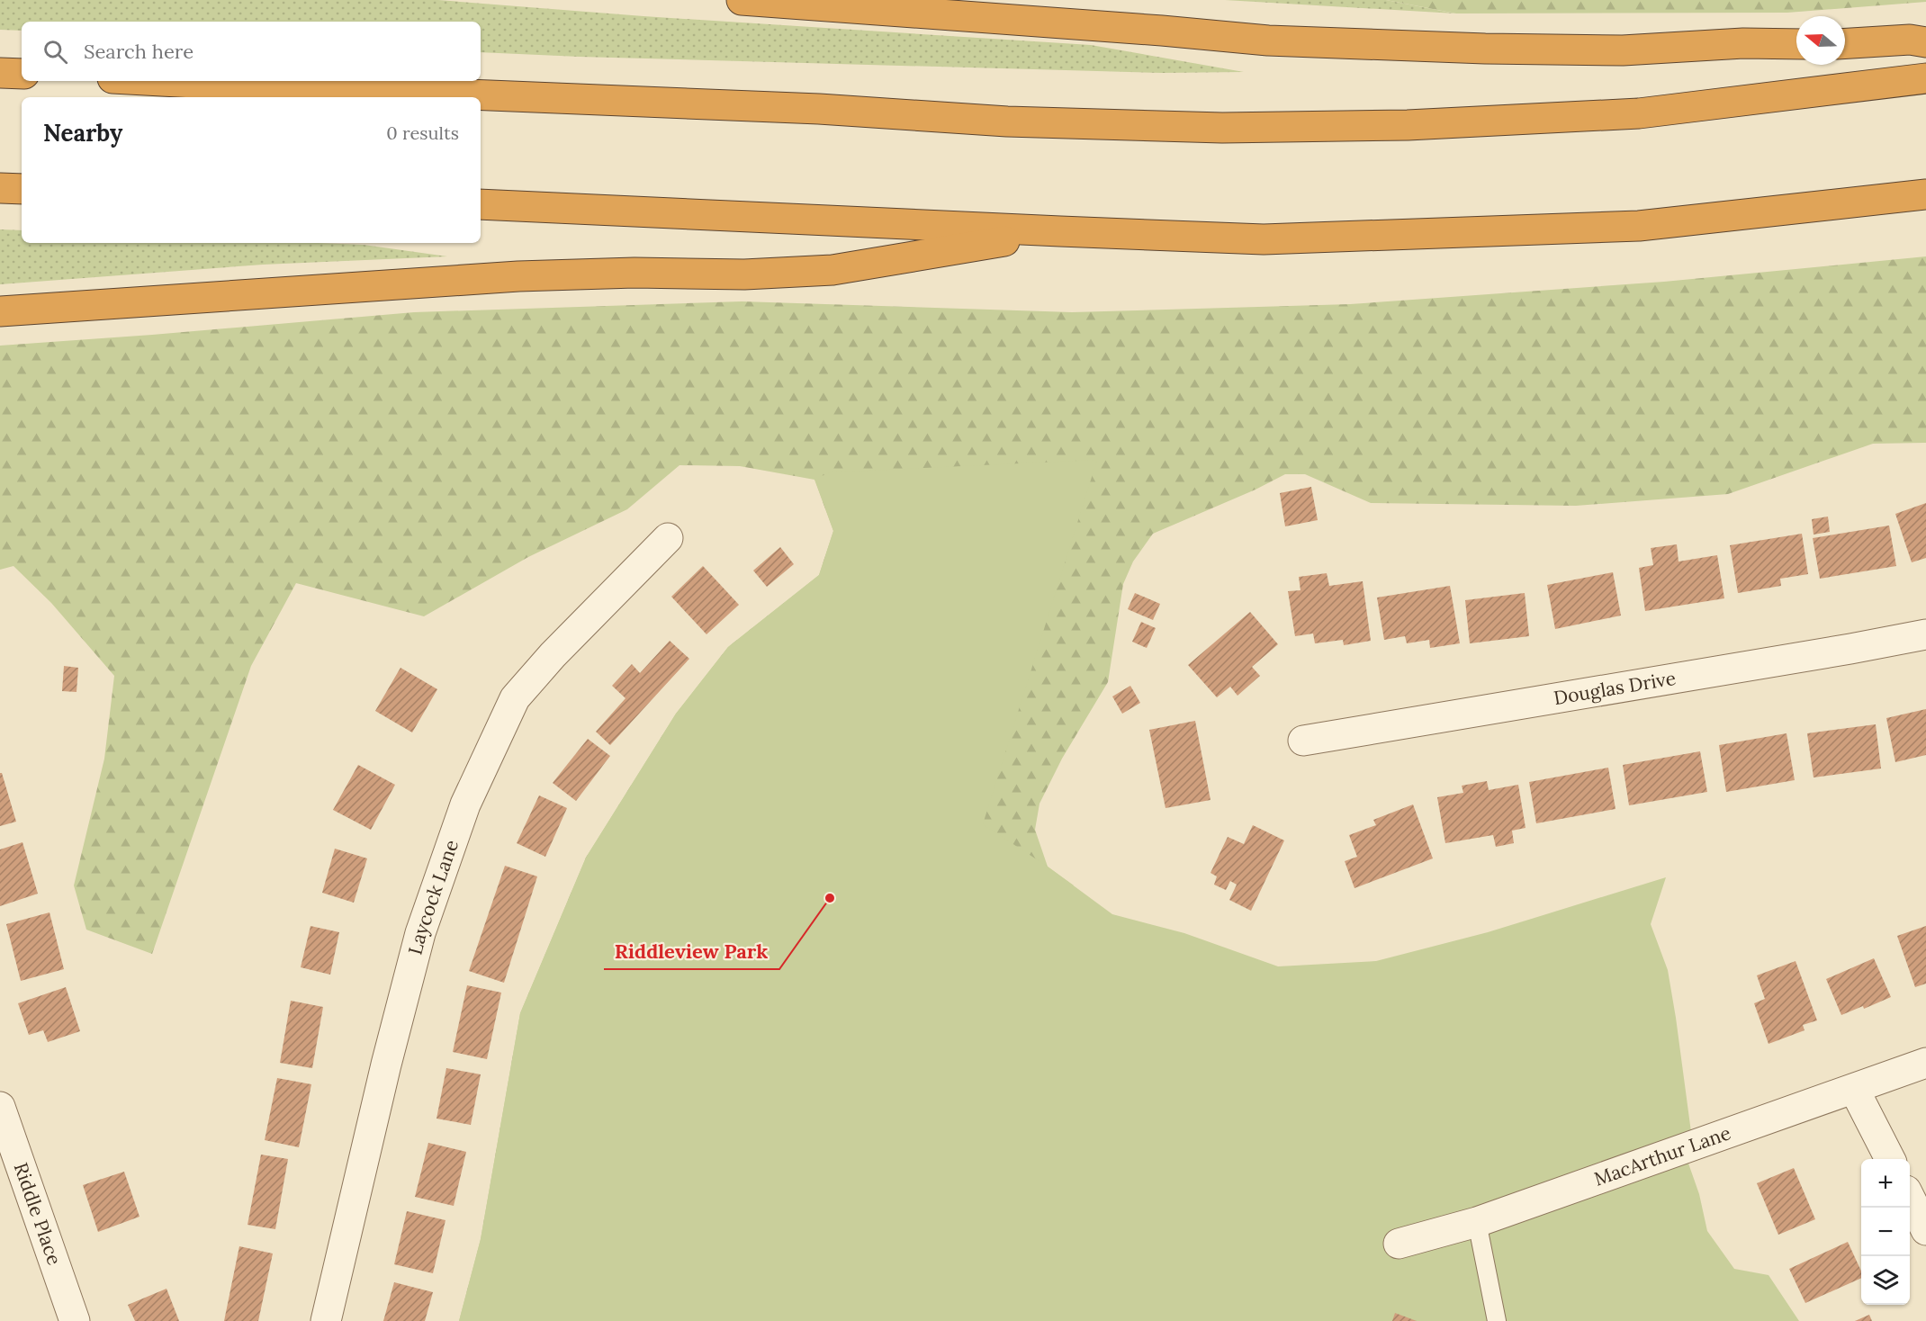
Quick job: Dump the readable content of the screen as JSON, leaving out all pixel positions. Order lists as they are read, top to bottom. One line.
{"streets":{"street":["Douglas Drive","Laycock Lane","MacArthur Lane","Riddle Place"]},"places":["Riddleview Park"],"north":"left","page":{"search":"Search here","heading":["Nearby","0 results"],"map_buttons":["+","−"]}}
